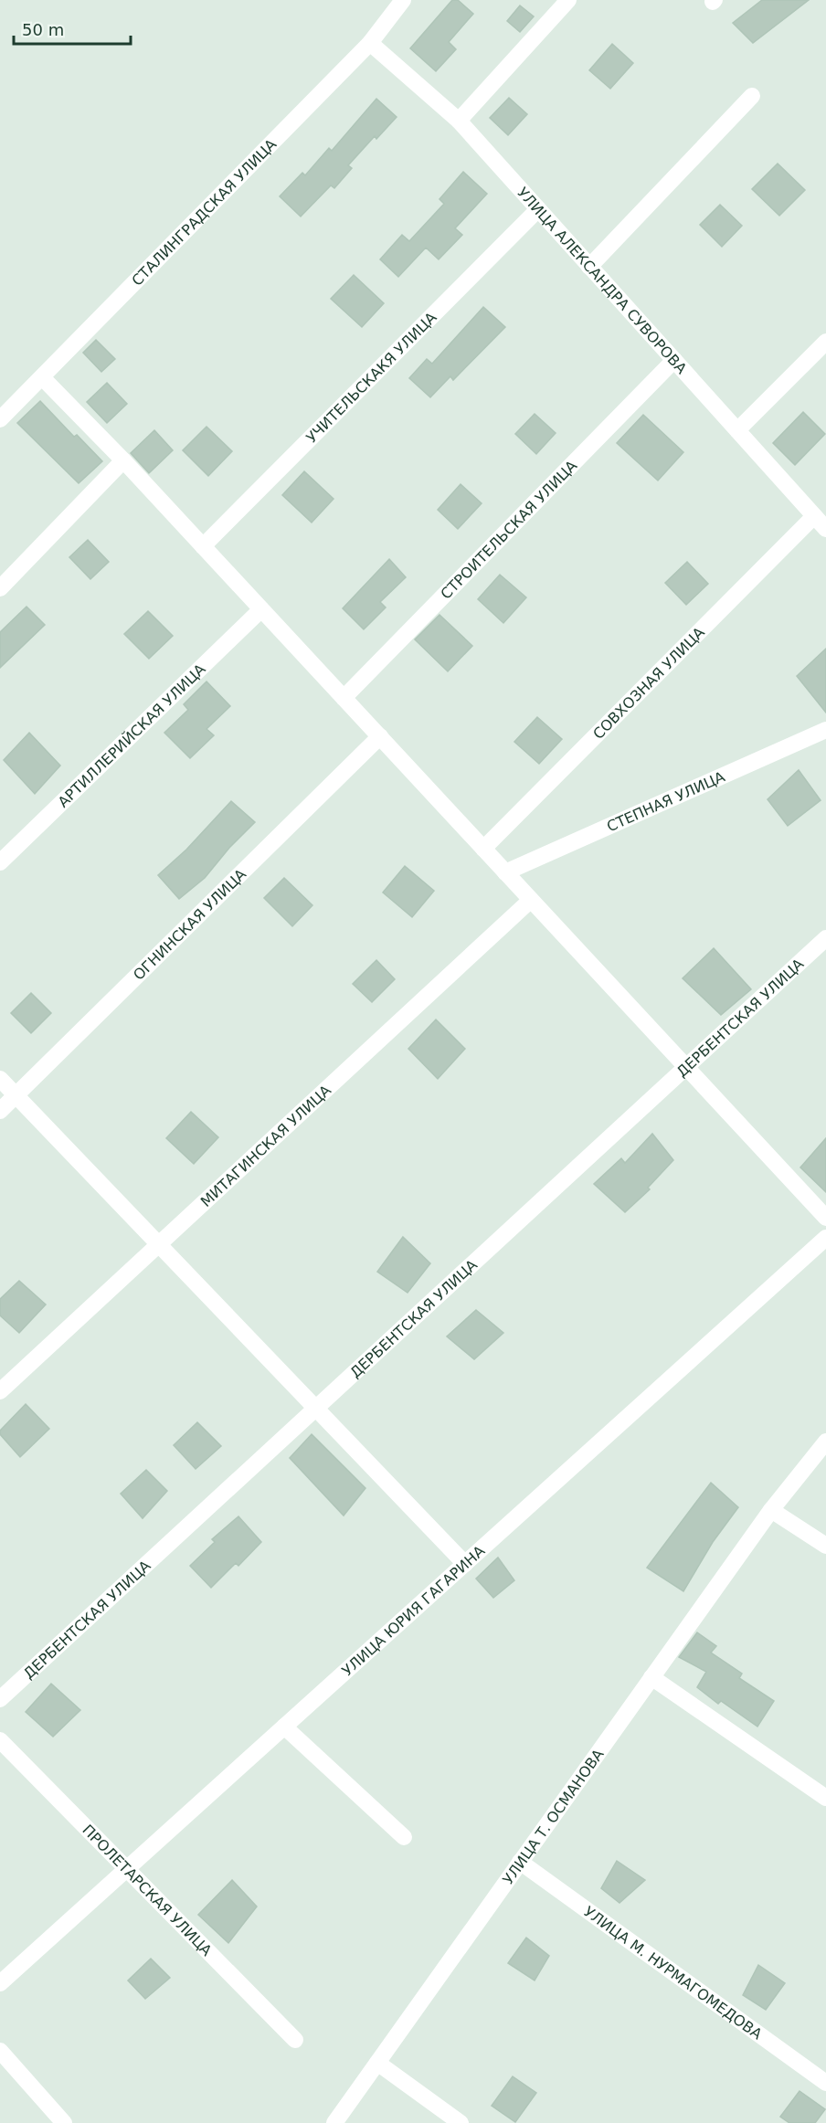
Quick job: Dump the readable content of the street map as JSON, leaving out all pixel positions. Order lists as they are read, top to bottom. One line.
{"streets":{"street":["СТАЛИНГРАДСКАЯ УЛИЦА","УЛИЦА АЛЕКСАНДРА СУВОРОВА","УЧИТЕЛЬСКАКЯ УЛИЦА","СТРОИТЕЛЬСКАЯ УЛИЦА","СОВХОЗНАЯ УЛИЦА","АРТИЛЛЕРИЙСКАЯ УЛИЦА","СТЕПНАЯ УЛИЦА","ОГНИНСКАЯ УЛИЦА","ДЕРБЕНТСКАЯ УЛИЦА","МИТАГИНСКАЯ УЛИЦА","УЛИЦА ЮРИЯ ГАГАРИНА","УЛИЦА Т. ОСМАНОВА","ПРОЛЕТАРСКАЯ УЛИЦА","УЛИЦА М. НУРМАГОМЕДОВА"]},"crossings":[["СТАЛИНГРАДСКАЯ УЛИЦА","УЛИЦА АЛЕКСАНДРА СУВОРОВА"],["УЛИЦА АЛЕКСАНДРА СУВОРОВА","УЧИТЕЛЬСКАКЯ УЛИЦА"],["УЛИЦА АЛЕКСАНДРА СУВОРОВА","СТРОИТЕЛЬСКАЯ УЛИЦА"],["УЛИЦА АЛЕКСАНДРА СУВОРОВА","СОВХОЗНАЯ УЛИЦА"],["УЛИЦА ЮРИЯ ГАГАРИНА","ПРОЛЕТАРСКАЯ УЛИЦА"],["УЛИЦА Т. ОСМАНОВА","УЛИЦА М. НУРМАГОМЕДОВА"]],"scale_bar":"50 m"}
